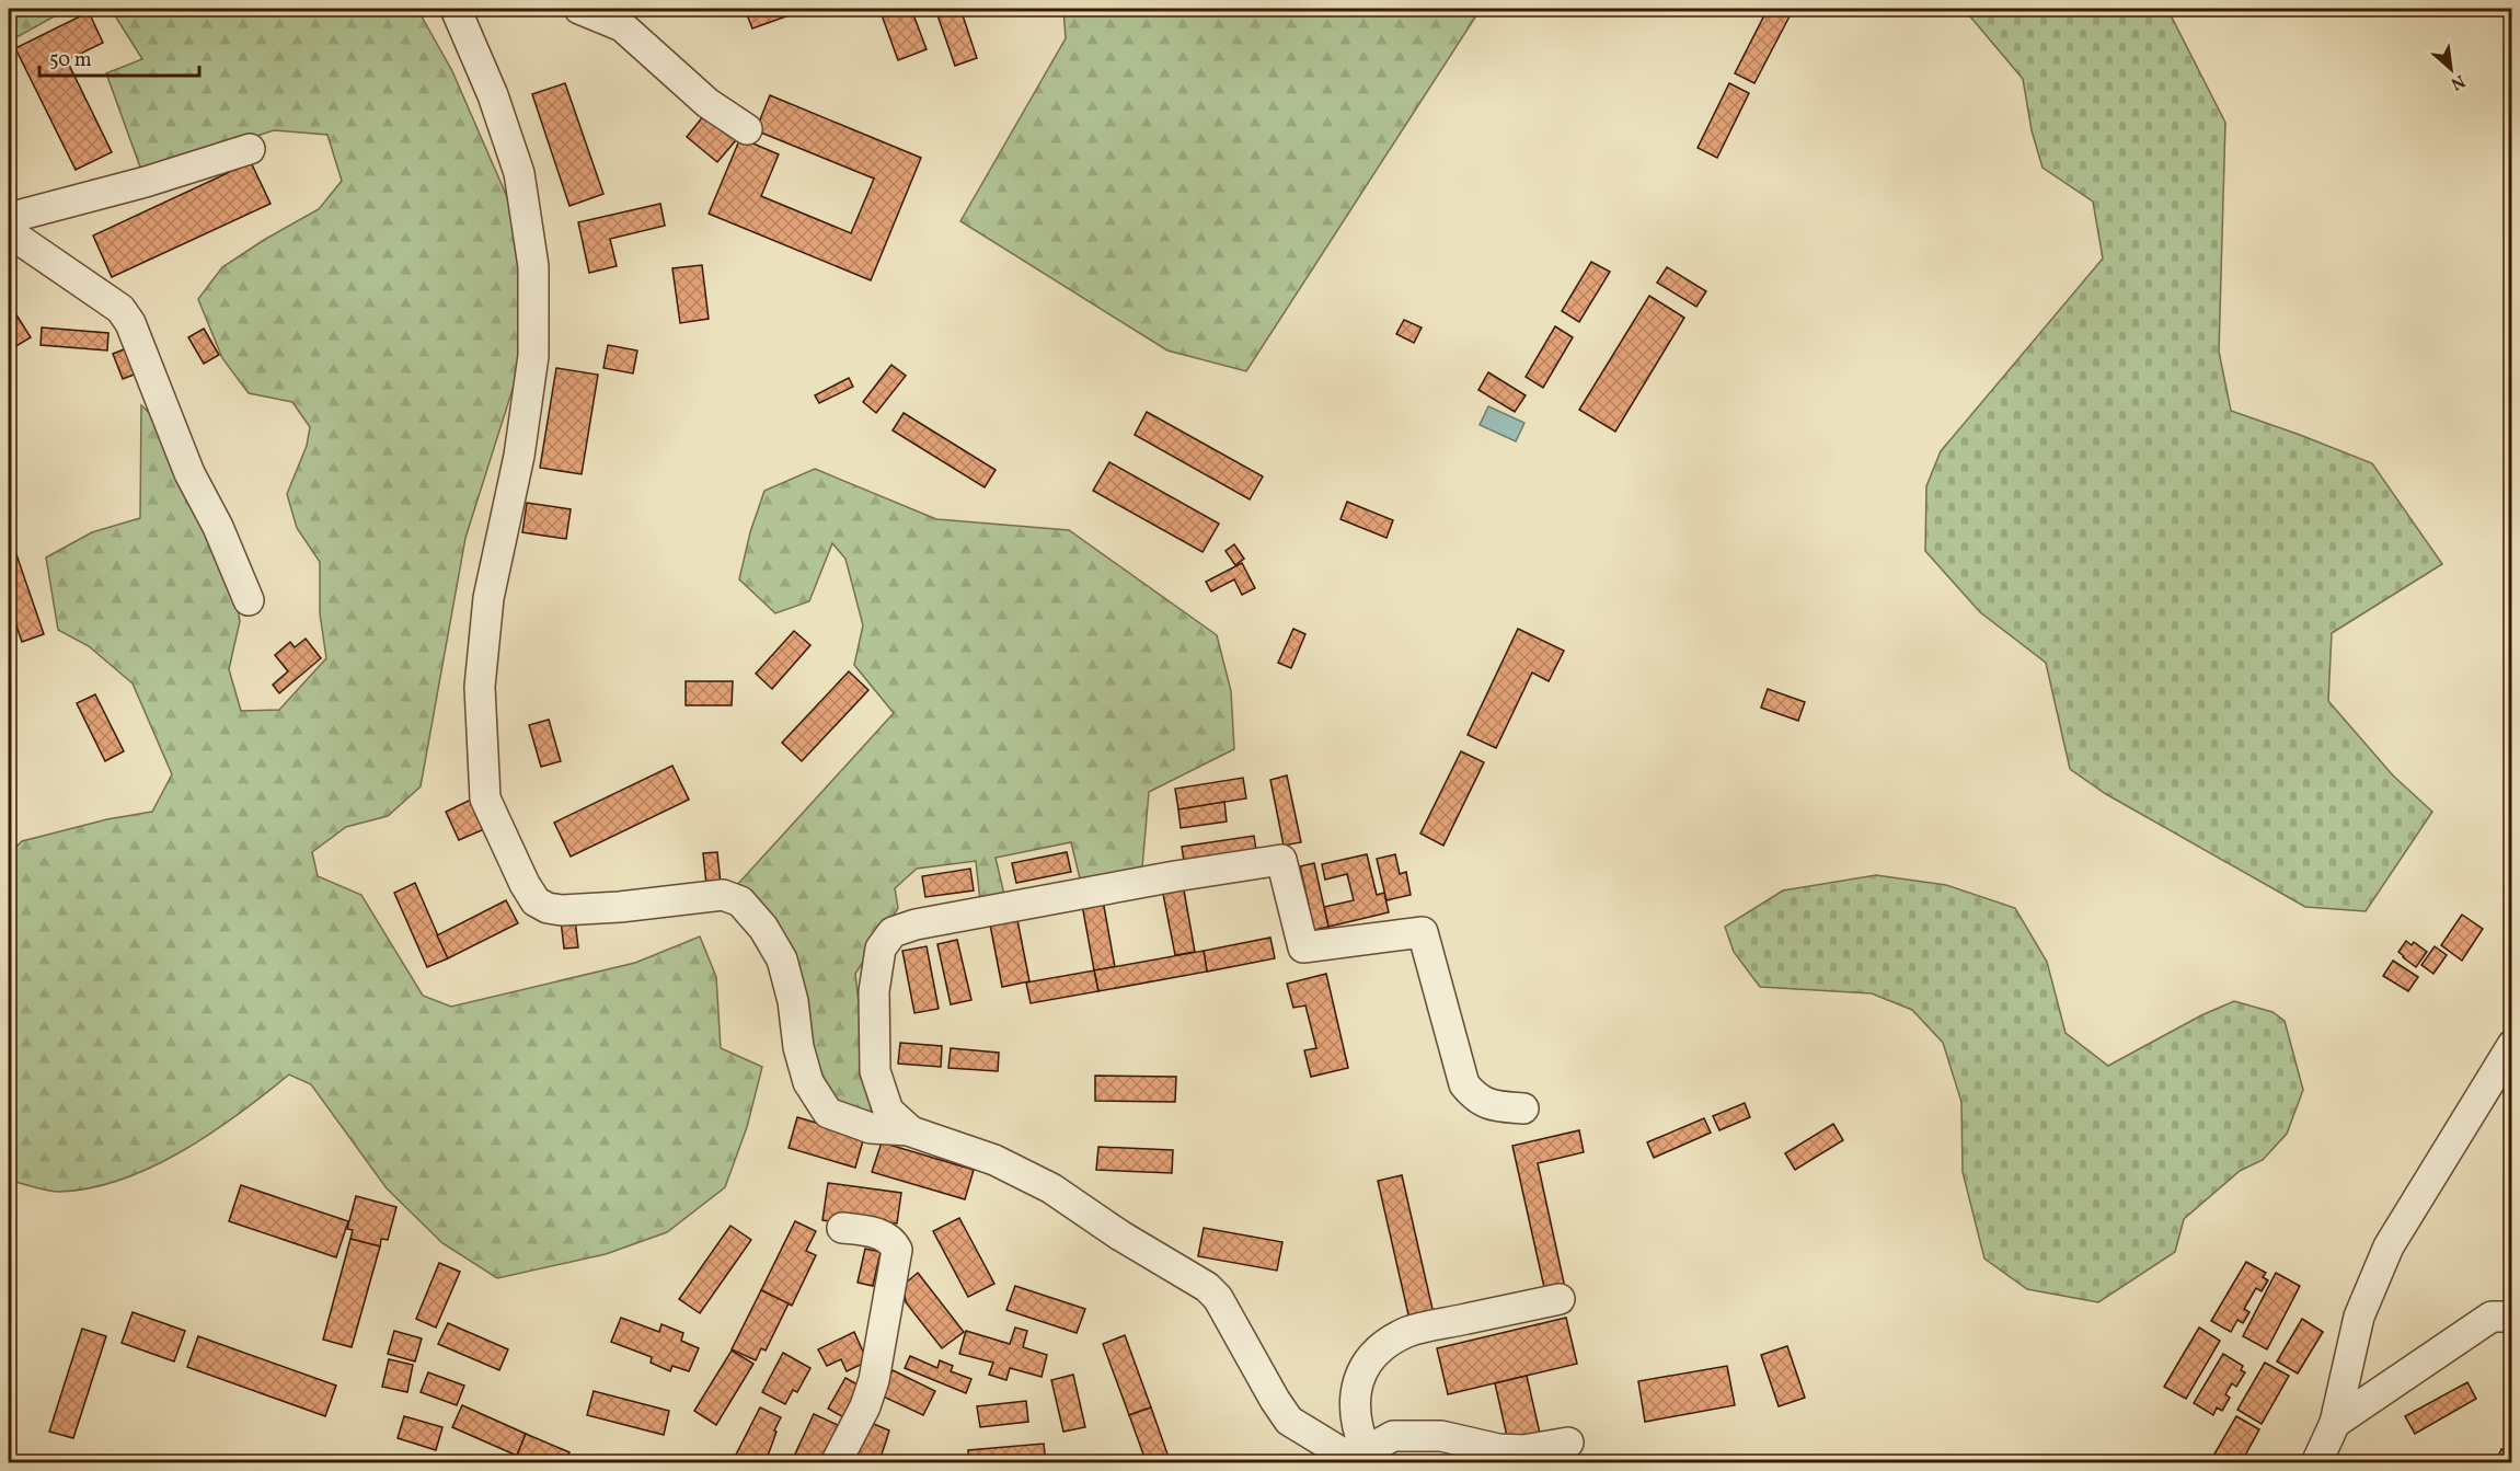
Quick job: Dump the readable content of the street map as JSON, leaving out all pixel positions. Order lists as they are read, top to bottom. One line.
{"scale_bar":"50 m","north":"bottom right"}
